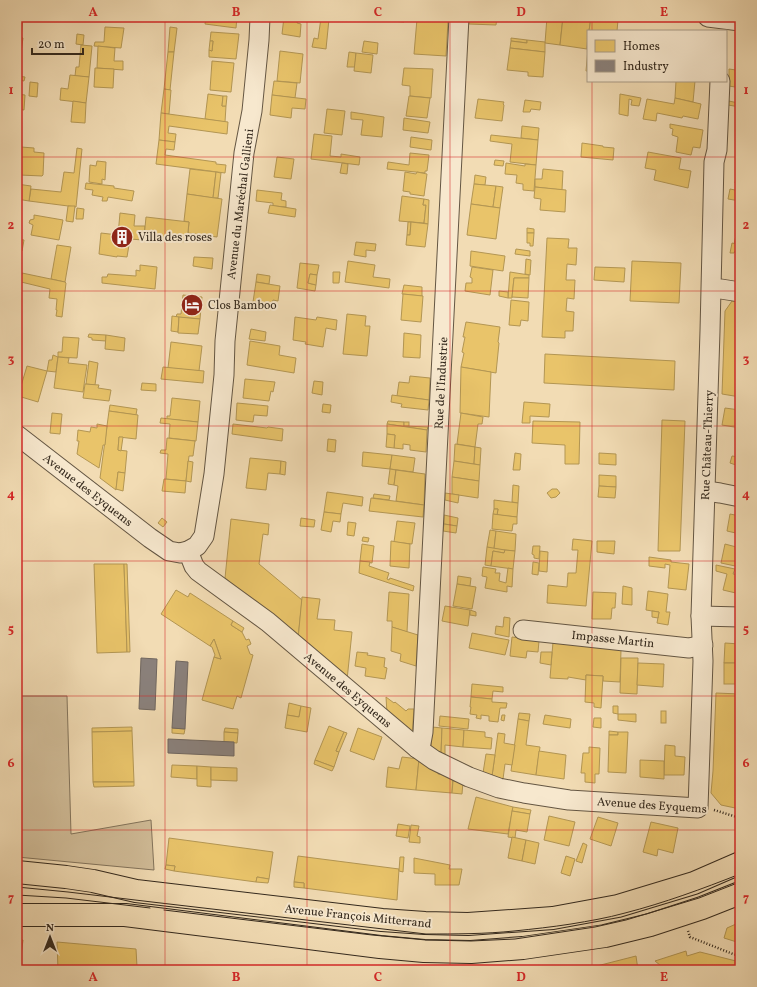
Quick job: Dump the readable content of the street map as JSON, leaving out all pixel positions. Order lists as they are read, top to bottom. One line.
{"streets":{"main road":["Avenue François Mitterrand"],"street":["Avenue du Maréchal Gallieni","Rue de l'Industrie","Rue Château-Thierry","Avenue des Eyquems","Impasse Martin"]},"crossings":[["Avenue du Maréchal Gallieni","Avenue des Eyquems"],["Rue de l'Industrie","Avenue des Eyquems"],["Rue Château-Thierry","Avenue des Eyquems"],["Rue Château-Thierry","Impasse Martin"]],"places":{"building":["Villa des roses"],"hotel":["Clos Bamboo"]},"legend":["Homes","Industry"],"scale_bar":"20 m","north":"top","grid":{"columns":["A","B","C","D","E"],"rows":["1","2","3","4","5","6","7"]}}
